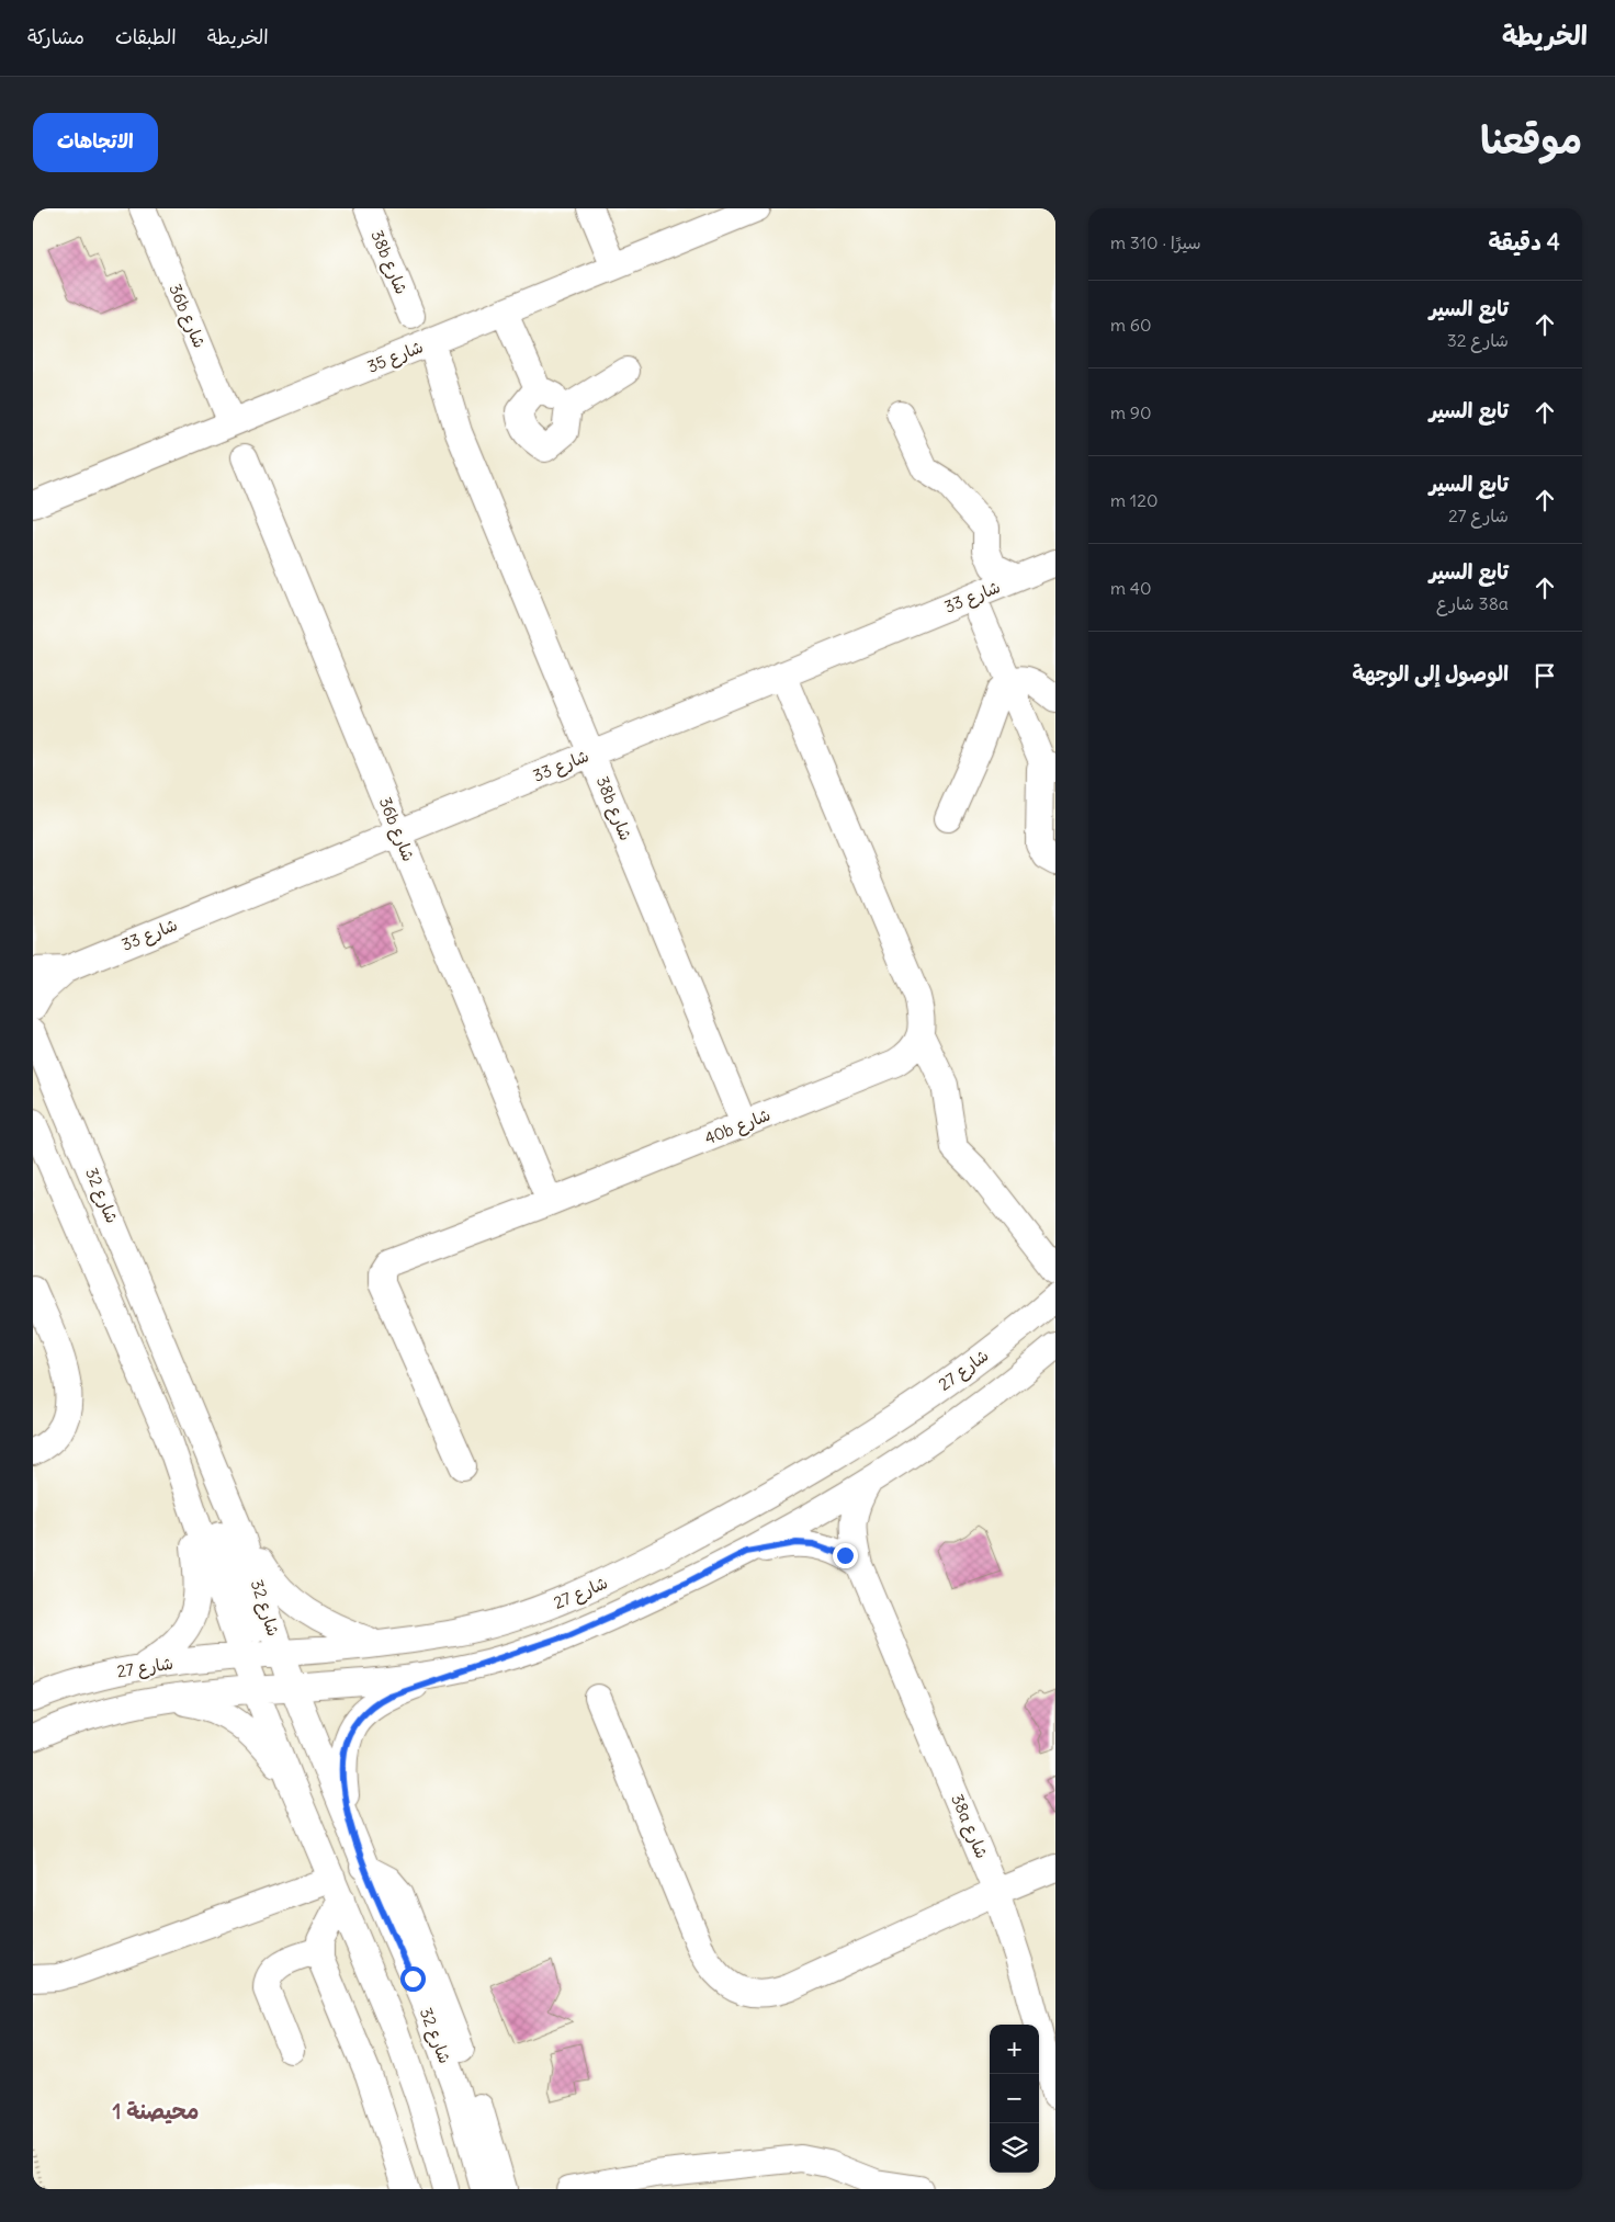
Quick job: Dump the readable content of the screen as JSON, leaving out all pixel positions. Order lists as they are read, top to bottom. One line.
{"streets":{"street":["38b شارع","36b شارع","شارع 35","شارع 33","40b شارع","شارع 32","شارع 27","38a شارع"]},"crossings":[["38b شارع","شارع 35"],["38b شارع","شارع 33"],["38b شارع","40b شارع"],["36b شارع","شارع 35"],["36b شارع","شارع 33"],["36b شارع","40b شارع"],["شارع 32","شارع 27"],["شارع 27","38a شارع"]],"districts":["محيصنة 1"],"page":{"header":"الخريطة","nav":["الخريطة","الطبقات","مشاركة"],"title":"موقعنا","buttons":"الاتجاهات","heading":["4 دقيقة","سيرًا · 310 m"],"list":[["تابع السير","شارع 32","60 m"],["تابع السير","90 m"],["تابع السير","شارع 27","120 m"],["تابع السير","38a شارع","40 m"],"الوصول إلى الوجهة"],"map_buttons":["+","−"]}}
